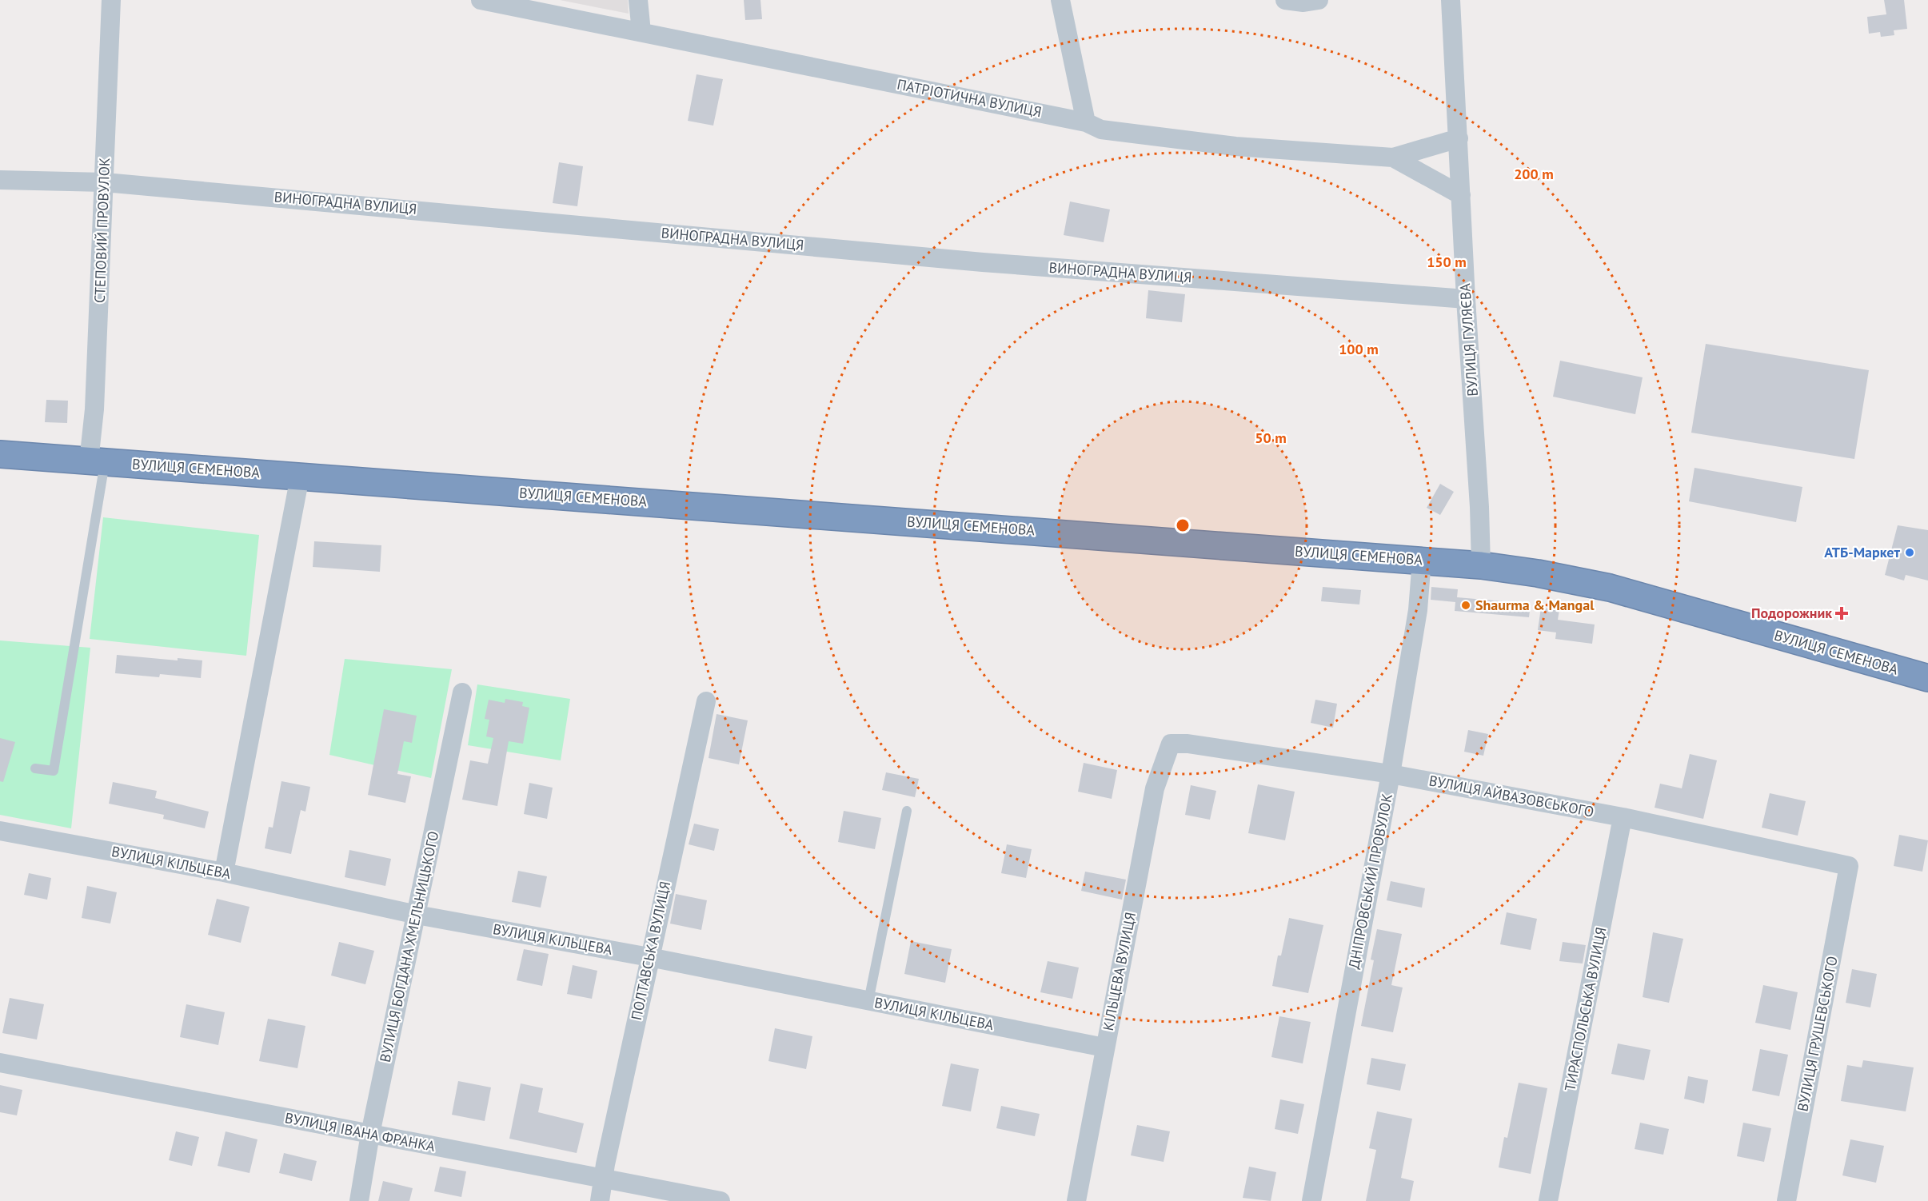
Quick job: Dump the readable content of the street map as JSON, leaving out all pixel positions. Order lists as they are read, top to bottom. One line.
{"streets":{"highway":["ВУЛИЦЯ СЕМЕНОВА"],"street":["ПАТРІОТИЧНА ВУЛИЦЯ","ВИНОГРАДНА ВУЛИЦЯ","СТЕПОВИЙ ПРОВУЛОК","ВУЛИЦЯ ГУЛЯЄВА","ВУЛИЦЯ АЙВАЗОВСЬКОГО","ВУЛИЦЯ КІЛЬЦЕВА","ДНІПРОВСЬКИЙ ПРОВУЛОК","ВУЛИЦЯ БОГДАНА ХМЕЛЬНИЦЬКОГО","ПОЛТАВСЬКА ВУЛИЦЯ","КІЛЬЦЕВА ВУЛИЦЯ","ТИРАСПОЛЬСЬКА ВУЛИЦЯ","ВУЛИЦЯ ГРУШЕВСЬКОГО","ВУЛИЦЯ ІВАНА ФРАНКА"]},"crossings":[["ПАТРІОТИЧНА ВУЛИЦЯ","ВУЛИЦЯ ГУЛЯЄВА"],["ВИНОГРАДНА ВУЛИЦЯ","СТЕПОВИЙ ПРОВУЛОК"],["ВИНОГРАДНА ВУЛИЦЯ","ВУЛИЦЯ ГУЛЯЄВА"],["СТЕПОВИЙ ПРОВУЛОК","ВУЛИЦЯ СЕМЕНОВА"],["ВУЛИЦЯ ГУЛЯЄВА","ВУЛИЦЯ СЕМЕНОВА"],["ВУЛИЦЯ СЕМЕНОВА","ДНІПРОВСЬКИЙ ПРОВУЛОК"],["ВУЛИЦЯ АЙВАЗОВСЬКОГО","ДНІПРОВСЬКИЙ ПРОВУЛОК"],["ВУЛИЦЯ АЙВАЗОВСЬКОГО","КІЛЬЦЕВА ВУЛИЦЯ"],["ВУЛИЦЯ АЙВАЗОВСЬКОГО","ТИРАСПОЛЬСЬКА ВУЛИЦЯ"],["ВУЛИЦЯ АЙВАЗОВСЬКОГО","ВУЛИЦЯ ГРУШЕВСЬКОГО"],["ВУЛИЦЯ КІЛЬЦЕВА","ВУЛИЦЯ БОГДАНА ХМЕЛЬНИЦЬКОГО"],["ВУЛИЦЯ КІЛЬЦЕВА","ПОЛТАВСЬКА ВУЛИЦЯ"],["ВУЛИЦЯ КІЛЬЦЕВА","КІЛЬЦЕВА ВУЛИЦЯ"],["ВУЛИЦЯ БОГДАНА ХМЕЛЬНИЦЬКОГО","ВУЛИЦЯ ІВАНА ФРАНКА"],["ПОЛТАВСЬКА ВУЛИЦЯ","ВУЛИЦЯ ІВАНА ФРАНКА"]],"places":{"other":["АТБ-Маркет","Shaurma & Mangal"],"health":["Подорожник"]},"rings":["200 m","150 m","100 m","50 m"]}
